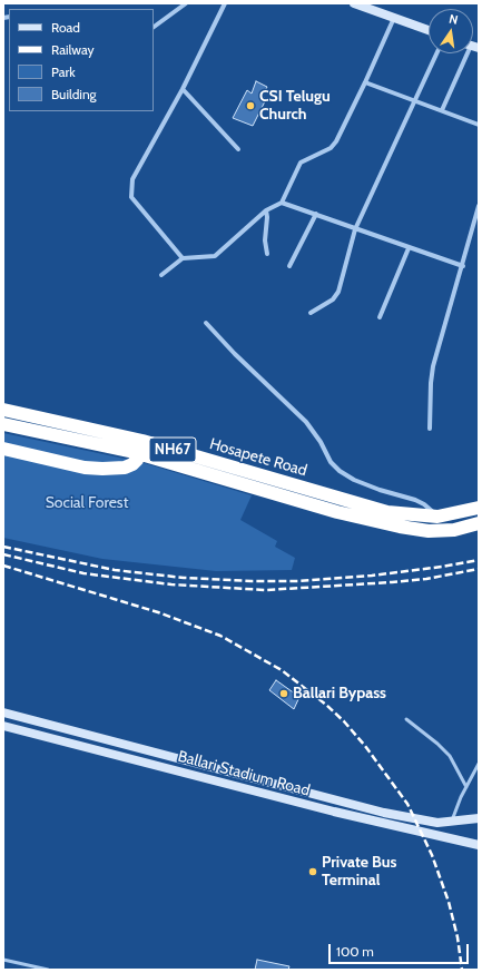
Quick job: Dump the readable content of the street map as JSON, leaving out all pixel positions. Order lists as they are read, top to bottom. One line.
{"streets":{"highway":["NH67","Hosapete Road"],"street":["Ballari Stadium Road"]},"parks":["Social Forest"],"places":["CSI Telugu Church","Ballari Bypass","Private Bus Terminal"],"legend":["Road","Railway","Park","Building"],"scale_bar":"100 m","north":"top"}
